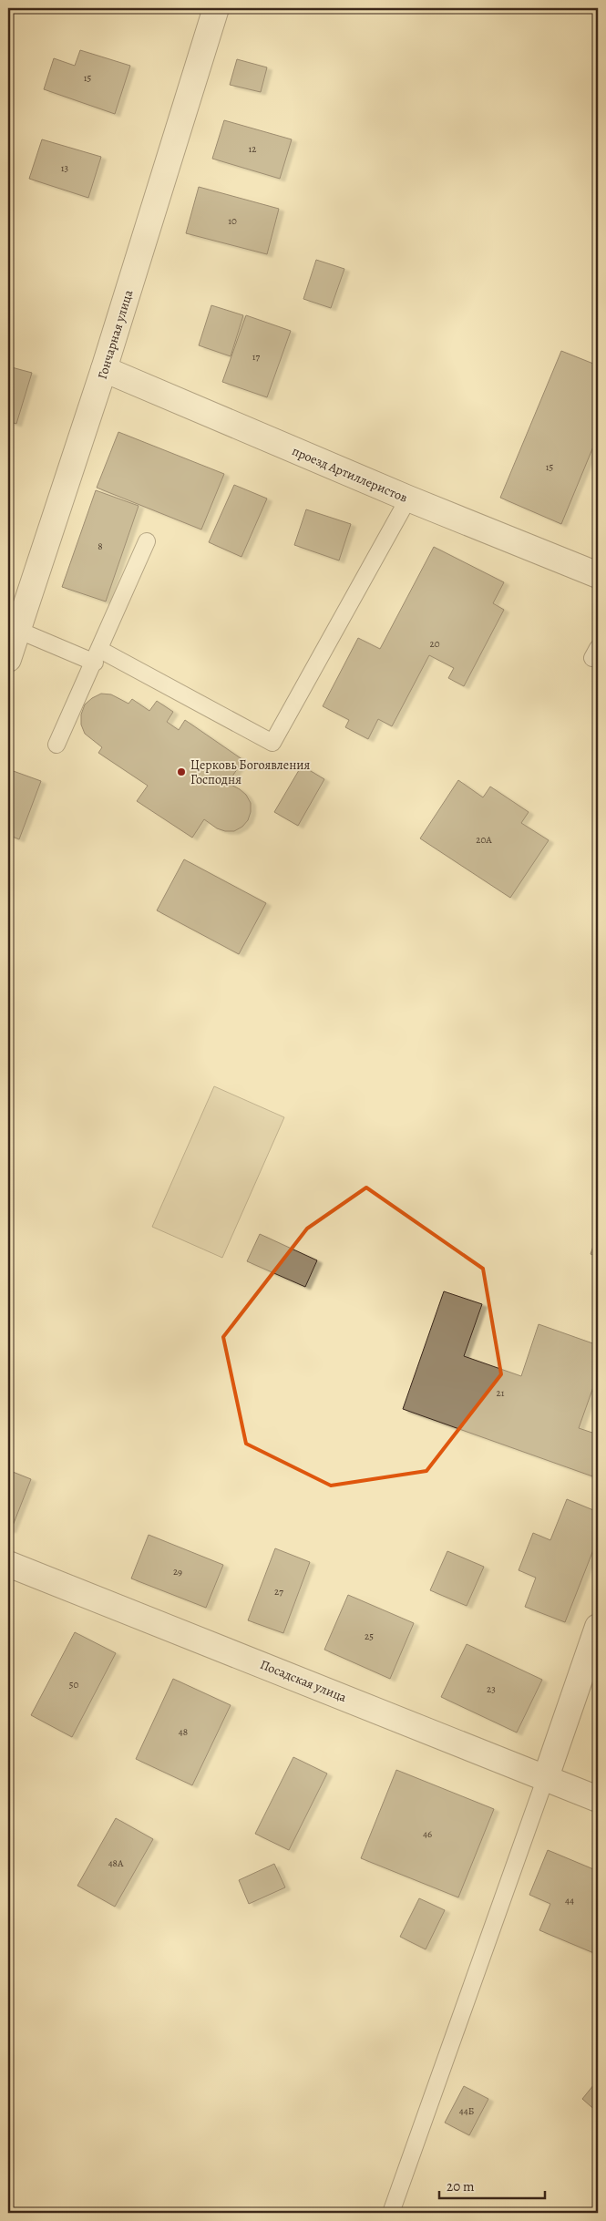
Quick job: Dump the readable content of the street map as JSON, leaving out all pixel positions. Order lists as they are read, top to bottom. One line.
{"streets":{"street":["Гончарная улица","проезд Артиллеристов","Посадская улица"]},"crossings":[["Гончарная улица","проезд Артиллеристов"]],"places":["Церковь Богоявления Господня"],"house_numbers":["15","12","13","10","17","15","8","20","20А","21","29","27","25","50","23","48","46","48А","44","44Б"],"scale_bar":"20 m"}
